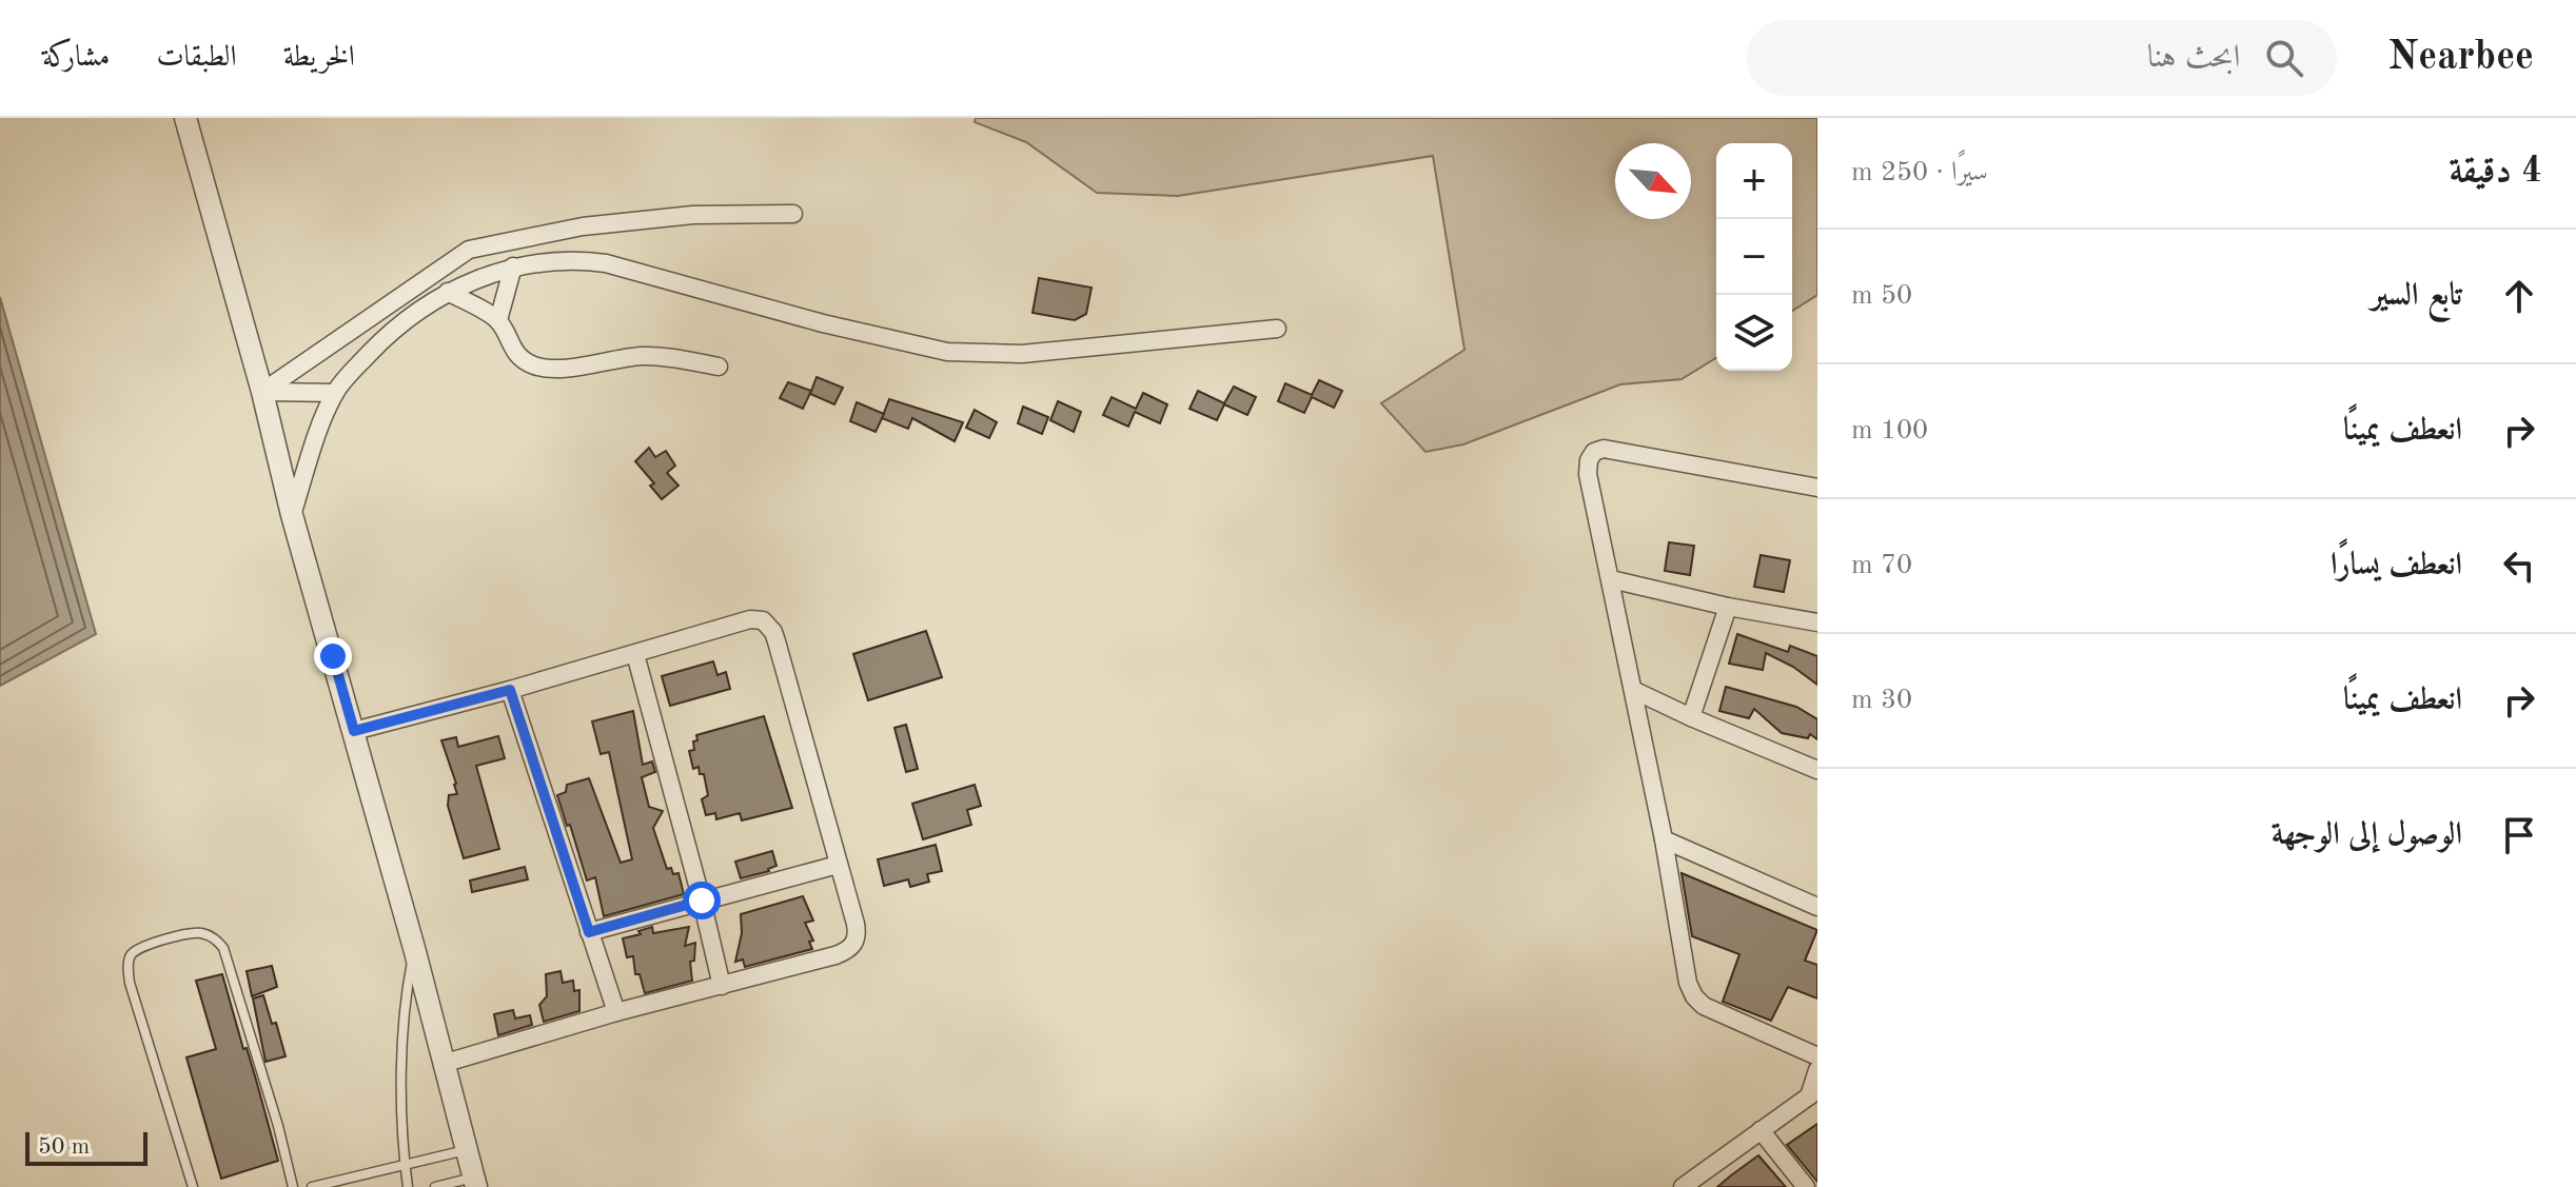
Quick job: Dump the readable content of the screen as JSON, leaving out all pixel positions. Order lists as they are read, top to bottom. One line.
{"scale_bar":"50 m","north":"bottom right","page":{"header":"Nearbee","search":"ابحث هنا","nav":["الخريطة","الطبقات","مشاركة"],"heading":["4 دقيقة","سيرًا · 250 m"],"map_buttons":["+","−"],"list":[["تابع السير","50 m"],["انعطف يمينًا","100 m"],["انعطف يسارًا","70 m"],["انعطف يمينًا","30 m"],"الوصول إلى الوجهة"],"scale":"50 m"}}
